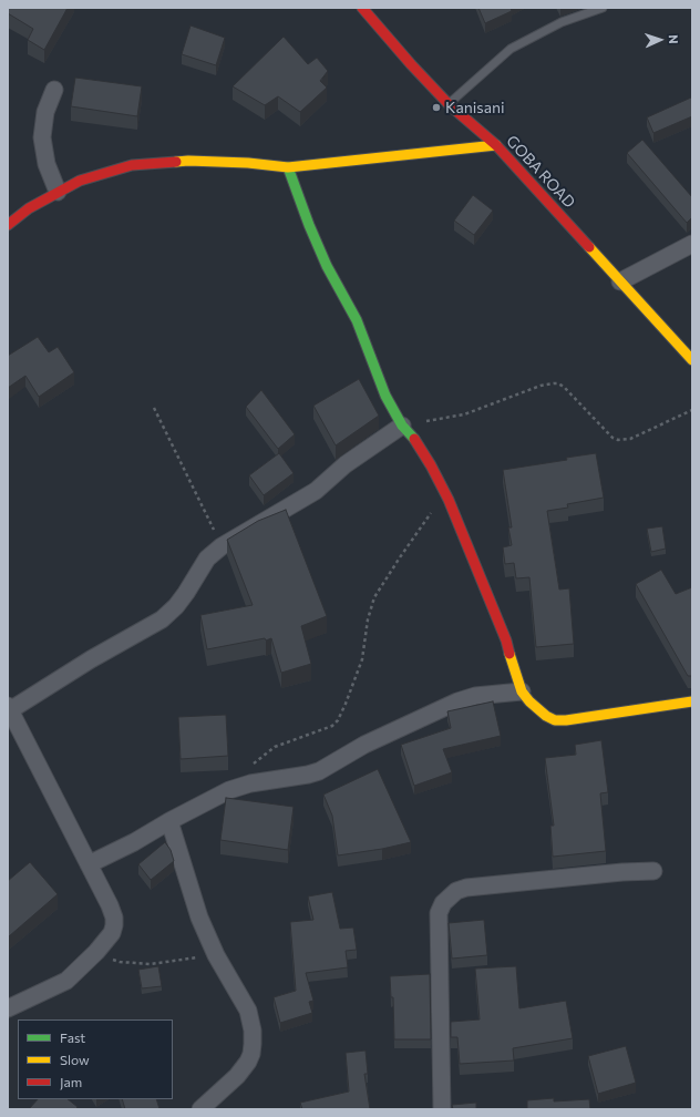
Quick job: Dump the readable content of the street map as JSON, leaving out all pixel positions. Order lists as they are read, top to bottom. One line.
{"streets":{"street":["GOBA ROAD"]},"places":["Kanisani"],"legend":["Fast","Slow","Jam"],"north":"right"}
